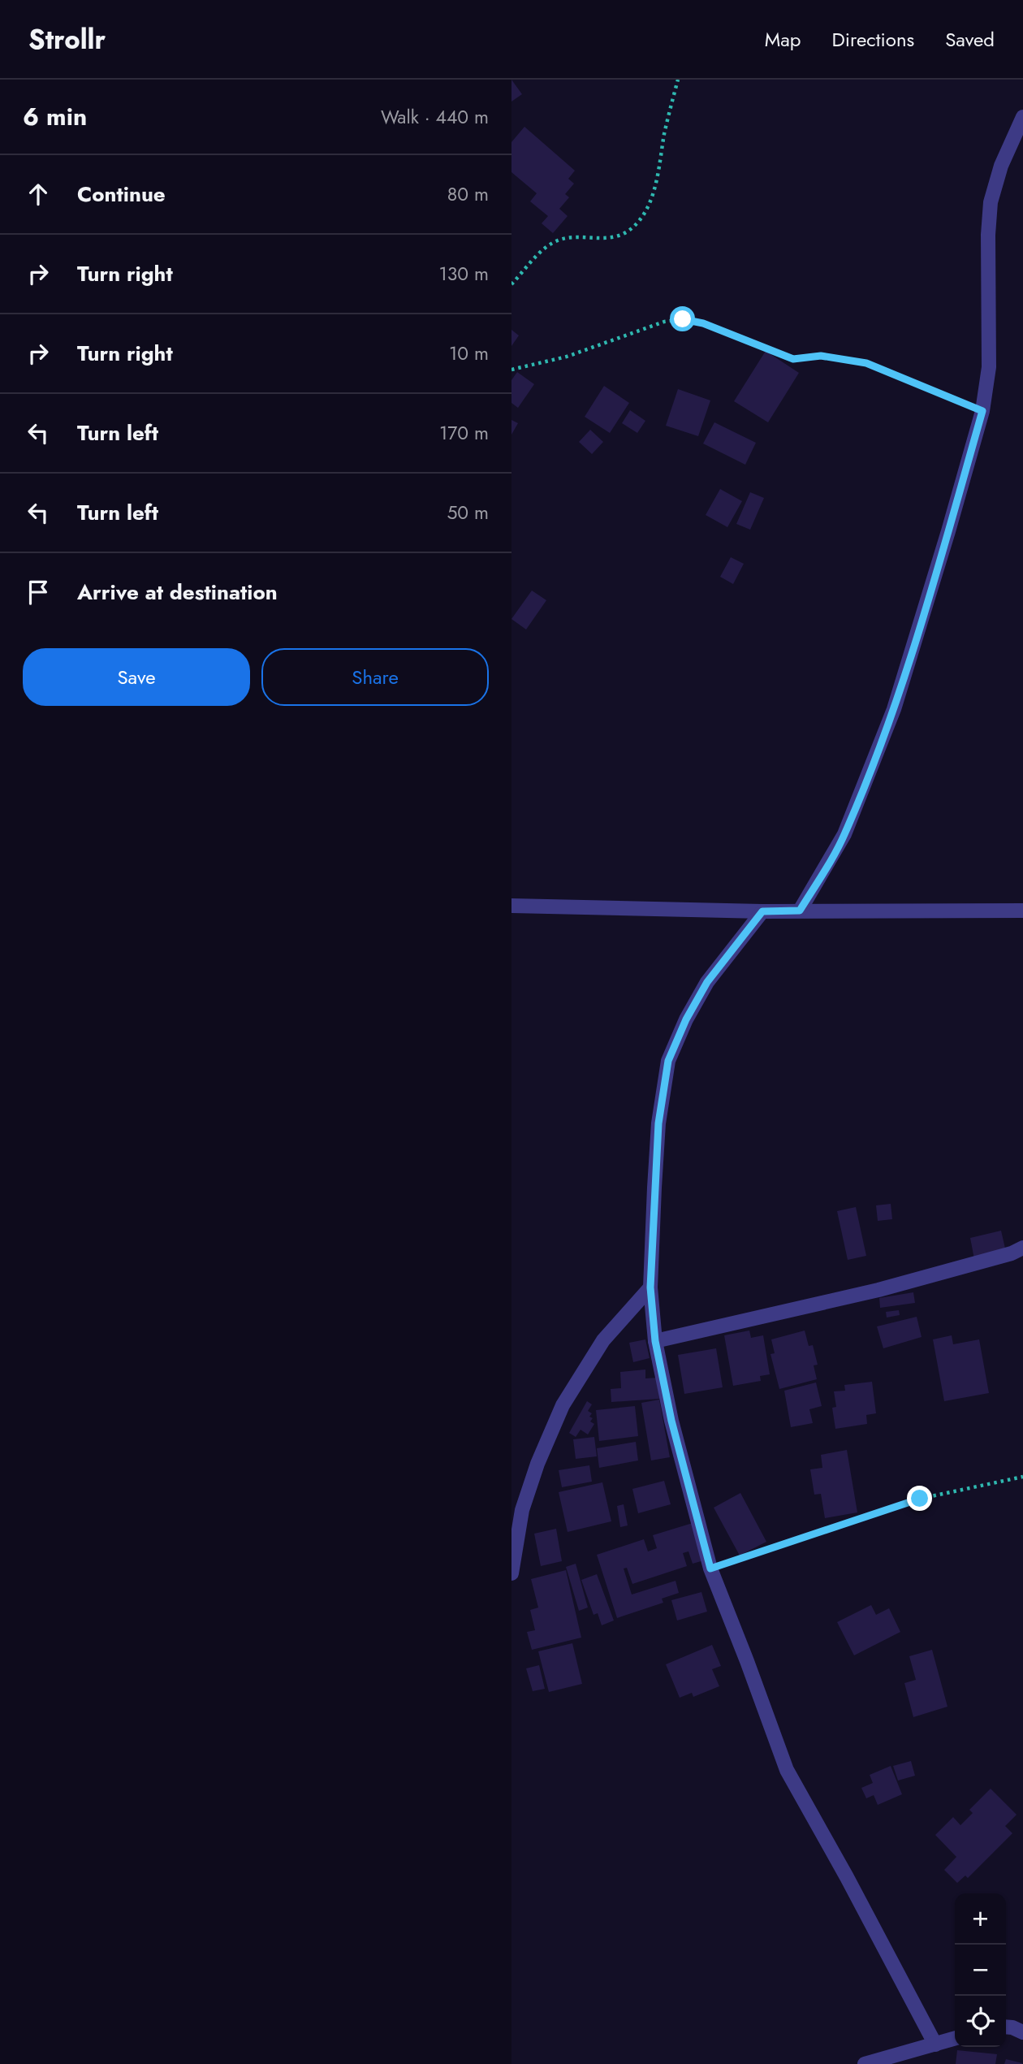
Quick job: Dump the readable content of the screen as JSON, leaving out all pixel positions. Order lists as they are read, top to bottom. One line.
{"page":{"header":"Strollr","nav":["Map","Directions","Saved"],"heading":["6 min","Walk · 440 m"],"list":[["Continue","80 m"],["Turn right","130 m"],["Turn right","10 m"],["Turn left","170 m"],["Turn left","50 m"],"Arrive at destination"],"buttons":["Save","Share"],"map_buttons":["+","−"]}}
